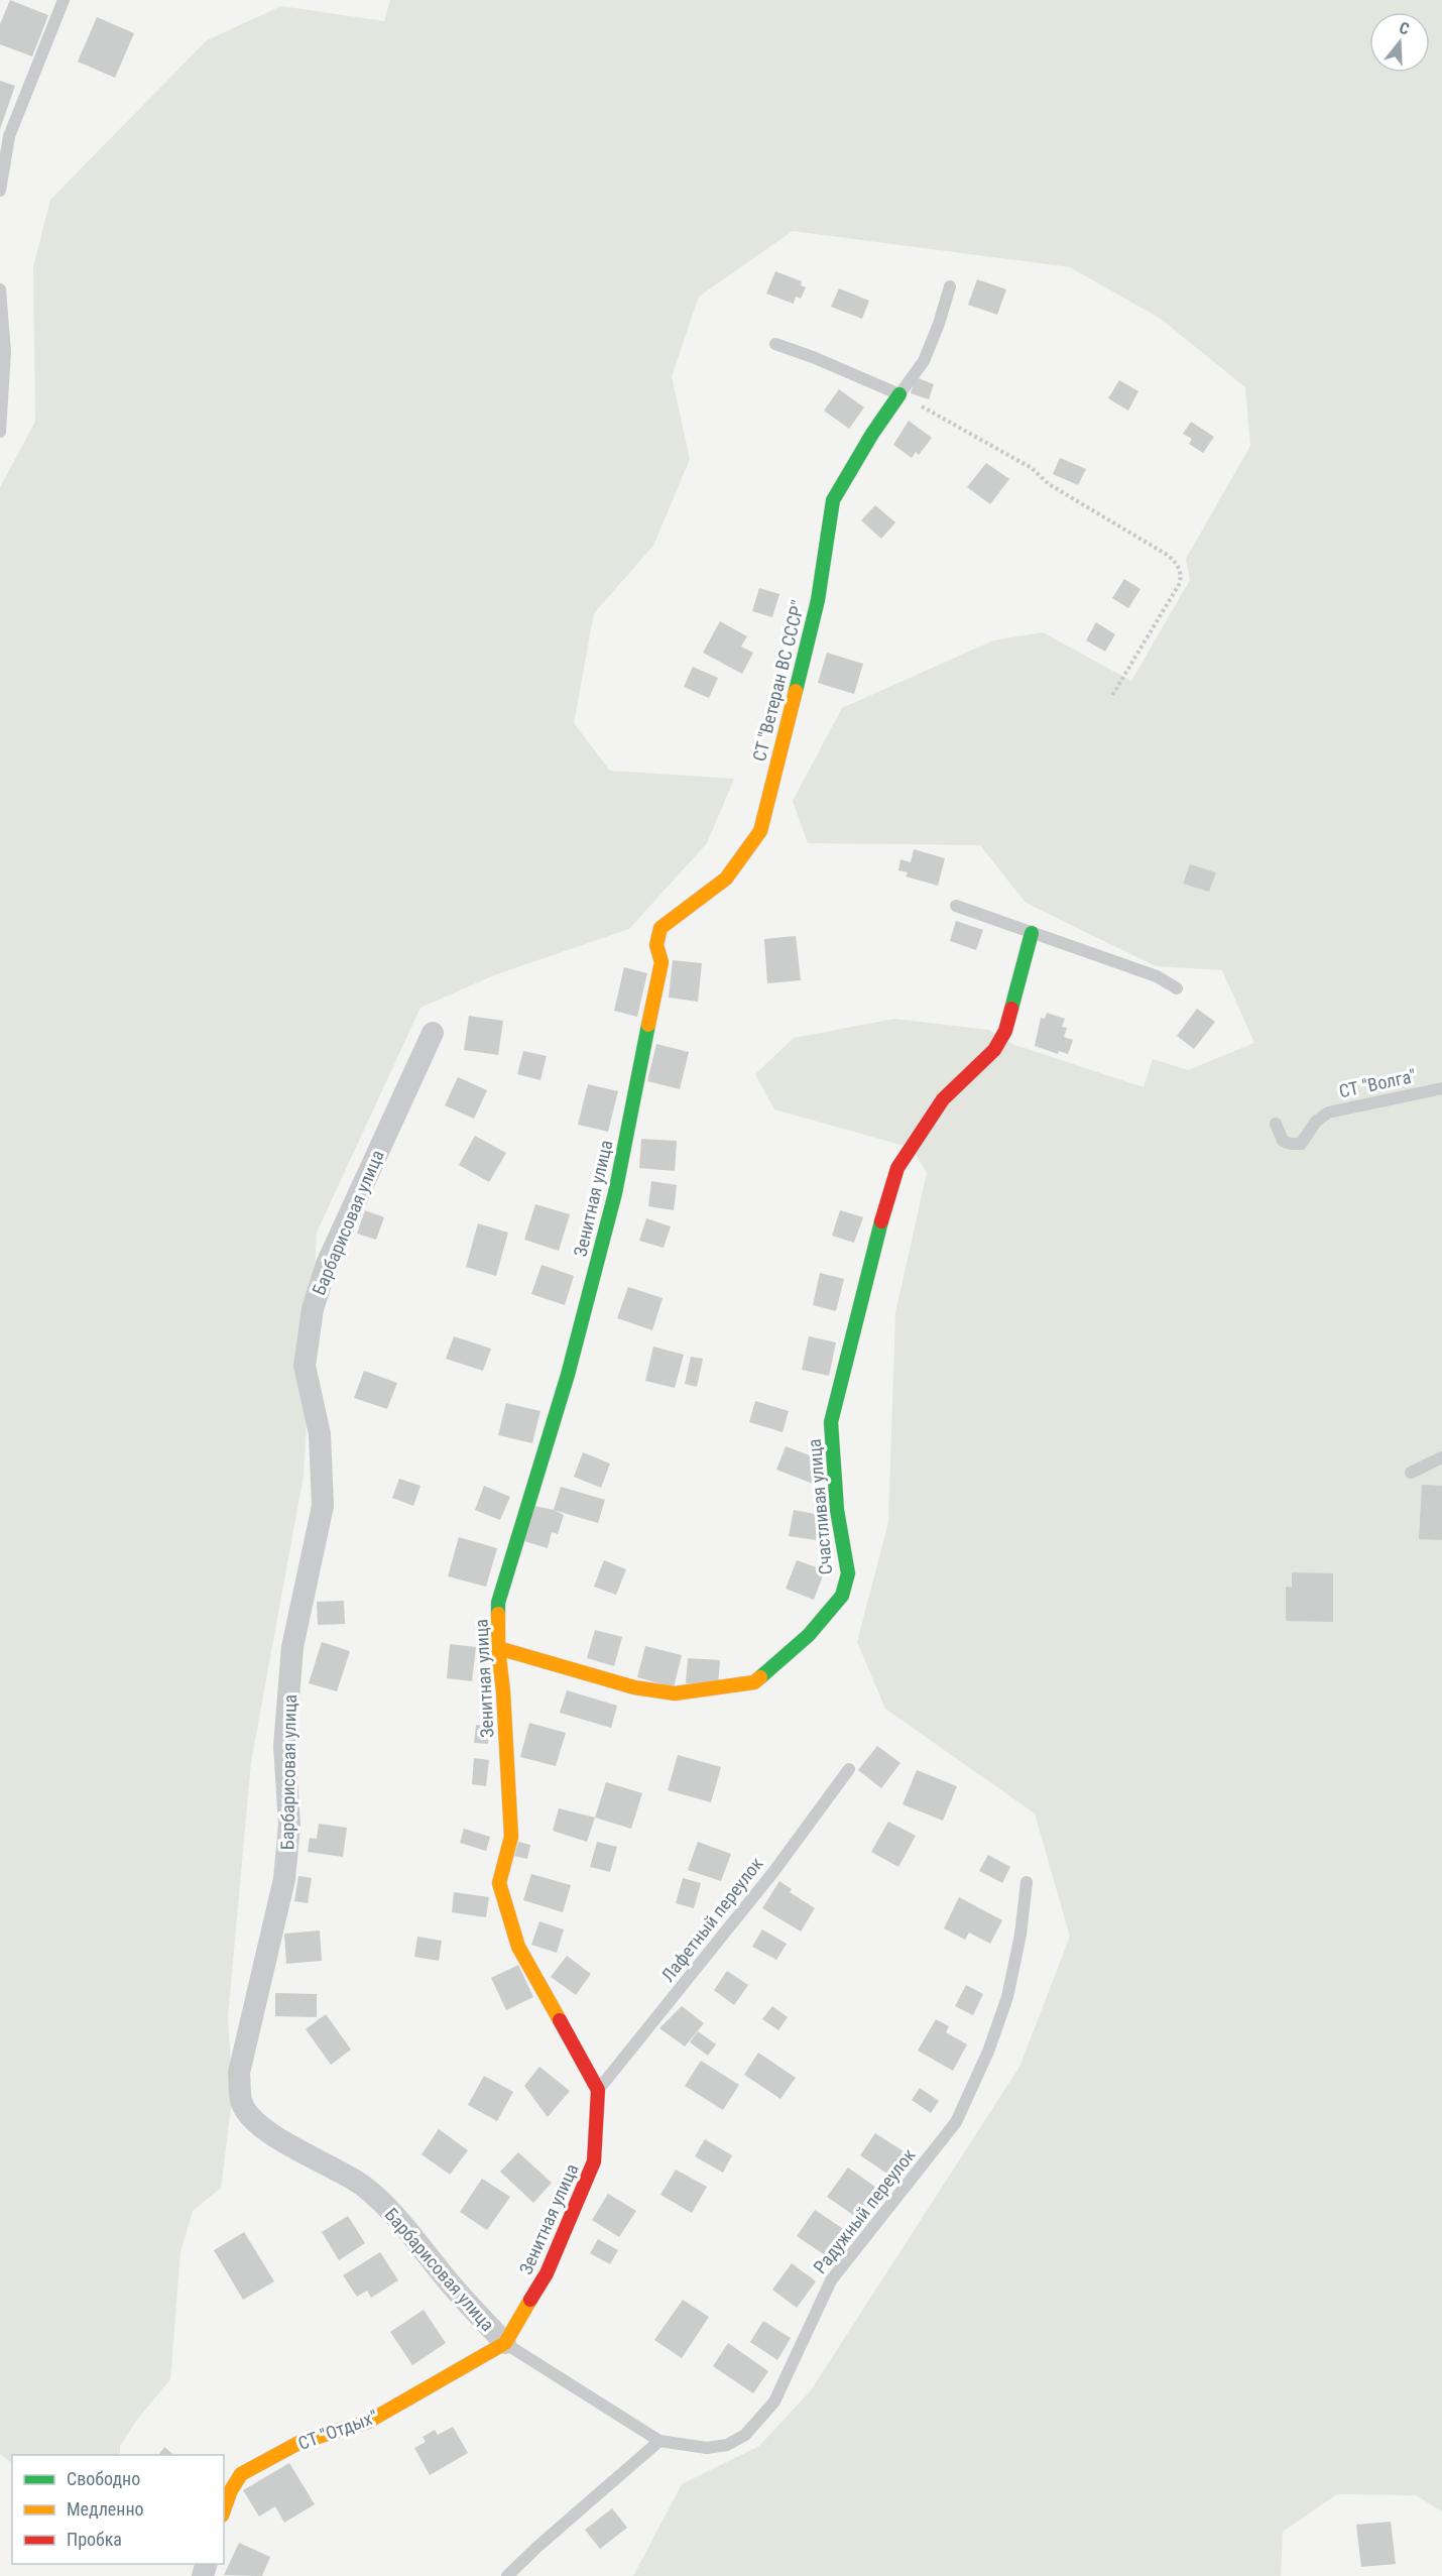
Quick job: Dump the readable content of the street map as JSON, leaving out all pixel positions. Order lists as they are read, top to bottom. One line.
{"streets":{"street":["СТ \"Ветеран ВС СССР\"","Зенитная улица","Барбарисовая улица","Счастливая улица","СТ \"Отдых\""],"lane":["СТ \"Волга\"","Лафетный переулок","Радужный переулок"]},"crossings":[["СТ \"Ветеран ВС СССР\"","Зенитная улица"],["Зенитная улица","Барбарисовая улица"],["Зенитная улица","Счастливая улица"],["Зенитная улица","Лафетный переулок"],["Зенитная улица","Радужный переулок"],["Зенитная улица","СТ \"Отдых\""],["Барбарисовая улица","Радужный переулок"],["Барбарисовая улица","СТ \"Отдых\""],["Радужный переулок","СТ \"Отдых\""]],"legend":["Свободно","Медленно","Пробка"],"north":"top"}
